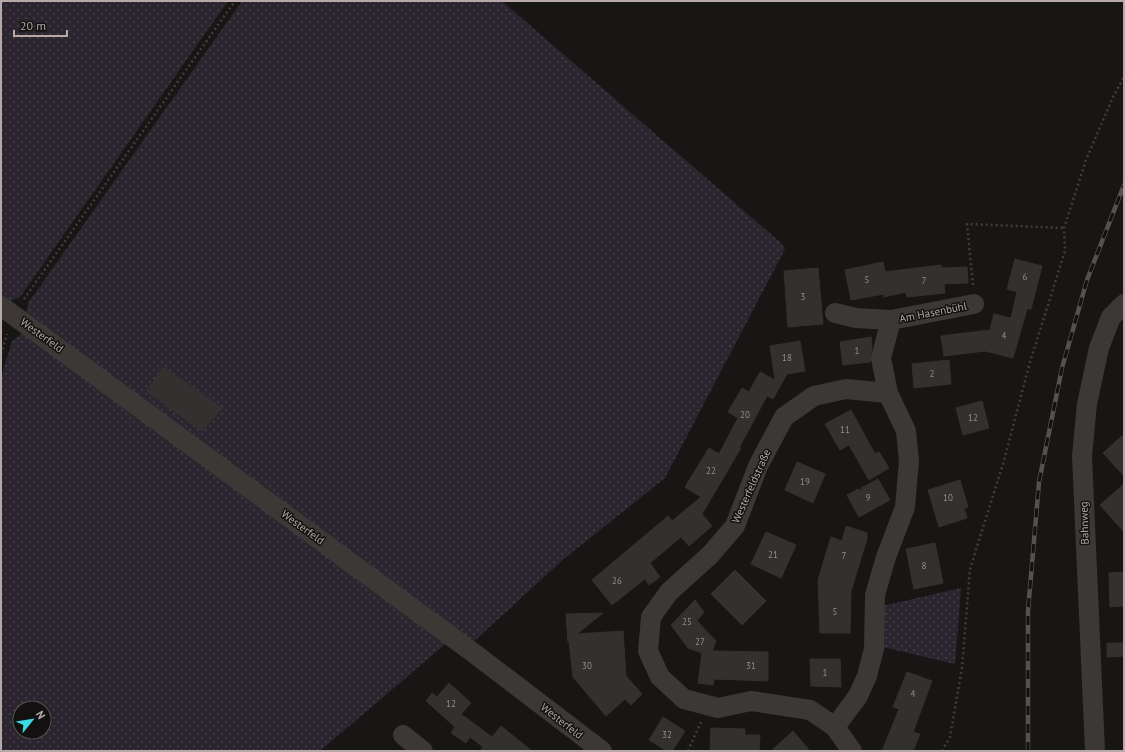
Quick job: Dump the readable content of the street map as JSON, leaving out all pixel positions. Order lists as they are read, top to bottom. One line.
{"streets":{"street":["Am Hasenbühl","Westerfeld","Westerfeldstraße","Bahnweg"]},"crossings":[["Am Hasenbühl","Westerfeldstraße"]],"house_numbers":["6","5","7","3","4","1","18","2","20","12","11","22","19","9","10","21","7","8","26","5","25","27","30","31","1","4","12","32"],"scale_bar":"20 m","north":"top right"}
